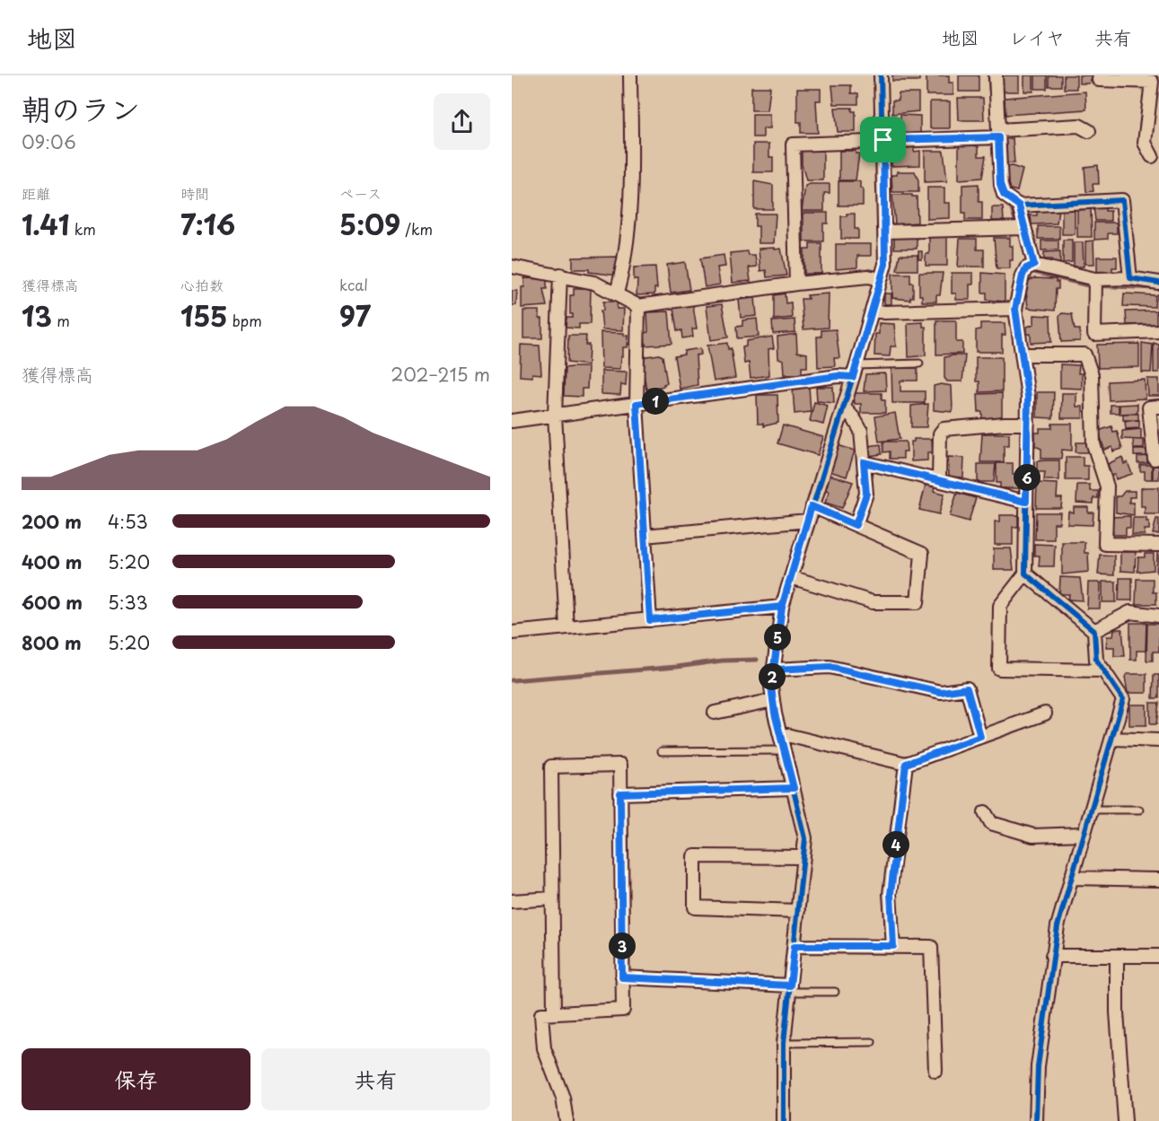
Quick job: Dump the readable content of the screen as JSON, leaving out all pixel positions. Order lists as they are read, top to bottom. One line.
{"page":{"header":"地図","nav":["地図","レイヤ","共有"],"heading":["朝のラン","09:06"],"stats":[["距離","1.41 km"],["時間","7:16"],["ペース","5:09 /km"],["獲得標高","13 m"],["心拍数","155 bpm"],["kcal","97"]],"chart":["獲得標高","202–215 m"],"pins":["1","6","5","2","4","3"],"list":[{"name":"200 m","note":"4:53"},{"name":"400 m","note":"5:20"},{"name":"600 m","note":"5:33"},{"name":"800 m","note":"5:20"}],"buttons":["保存","共有"]}}
